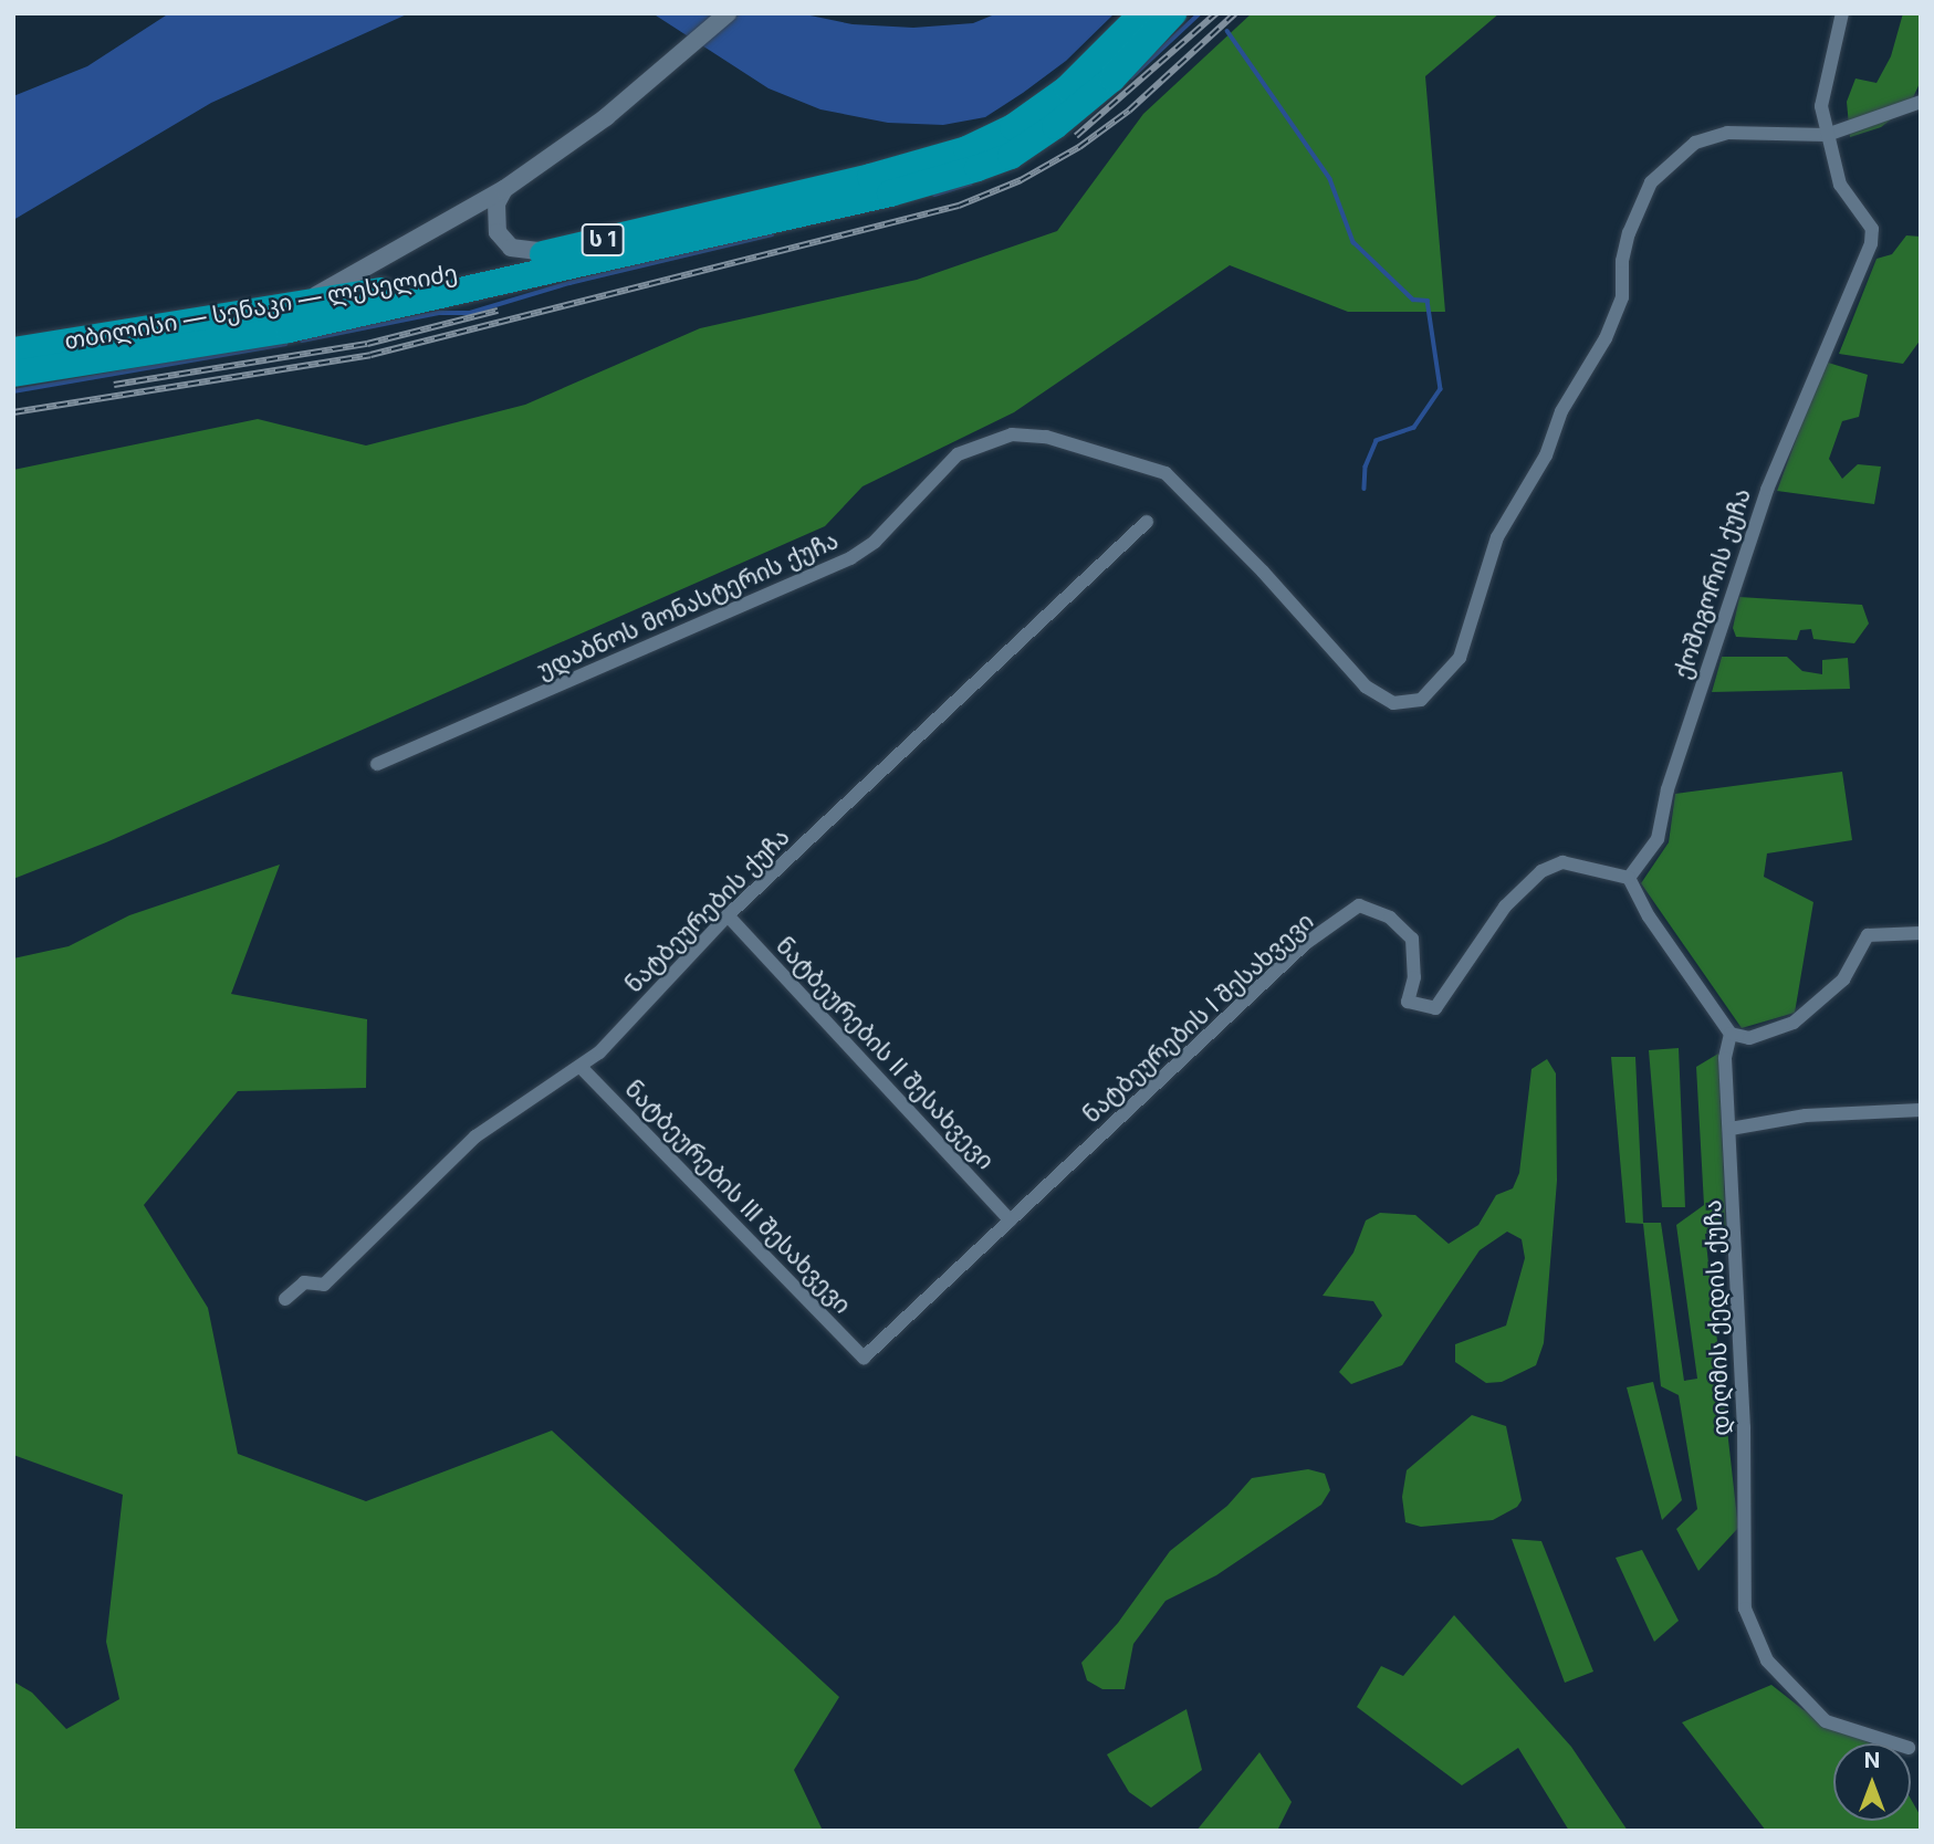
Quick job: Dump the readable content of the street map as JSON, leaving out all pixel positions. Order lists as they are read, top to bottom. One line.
{"streets":{"highway":["ს 1","თბილისი — სენაკი — ლესელიძე"],"street":["ქოშიგორის ქუჩა","უდაბნოს მონასტერის ქუჩა","ნატბეურების ქუჩა","ნატბეურების I შესახვევი","ნატბეურების II შესახვევი","ნატბეურების III შესახვევი","დიღმის ქედის ქუჩა"]},"crossings":[["ქოშიგორის ქუჩა","უდაბნოს მონასტერის ქუჩა"],["ქოშიგორის ქუჩა","ნატბეურების I შესახვევი"],["ნატბეურების ქუჩა","ნატბეურების II შესახვევი"],["ნატბეურების ქუჩა","ნატბეურების III შესახვევი"],["ნატბეურების I შესახვევი","ნატბეურების II შესახვევი"],["ნატბეურების I შესახვევი","ნატბეურების III შესახვევი"]],"north":"top"}
